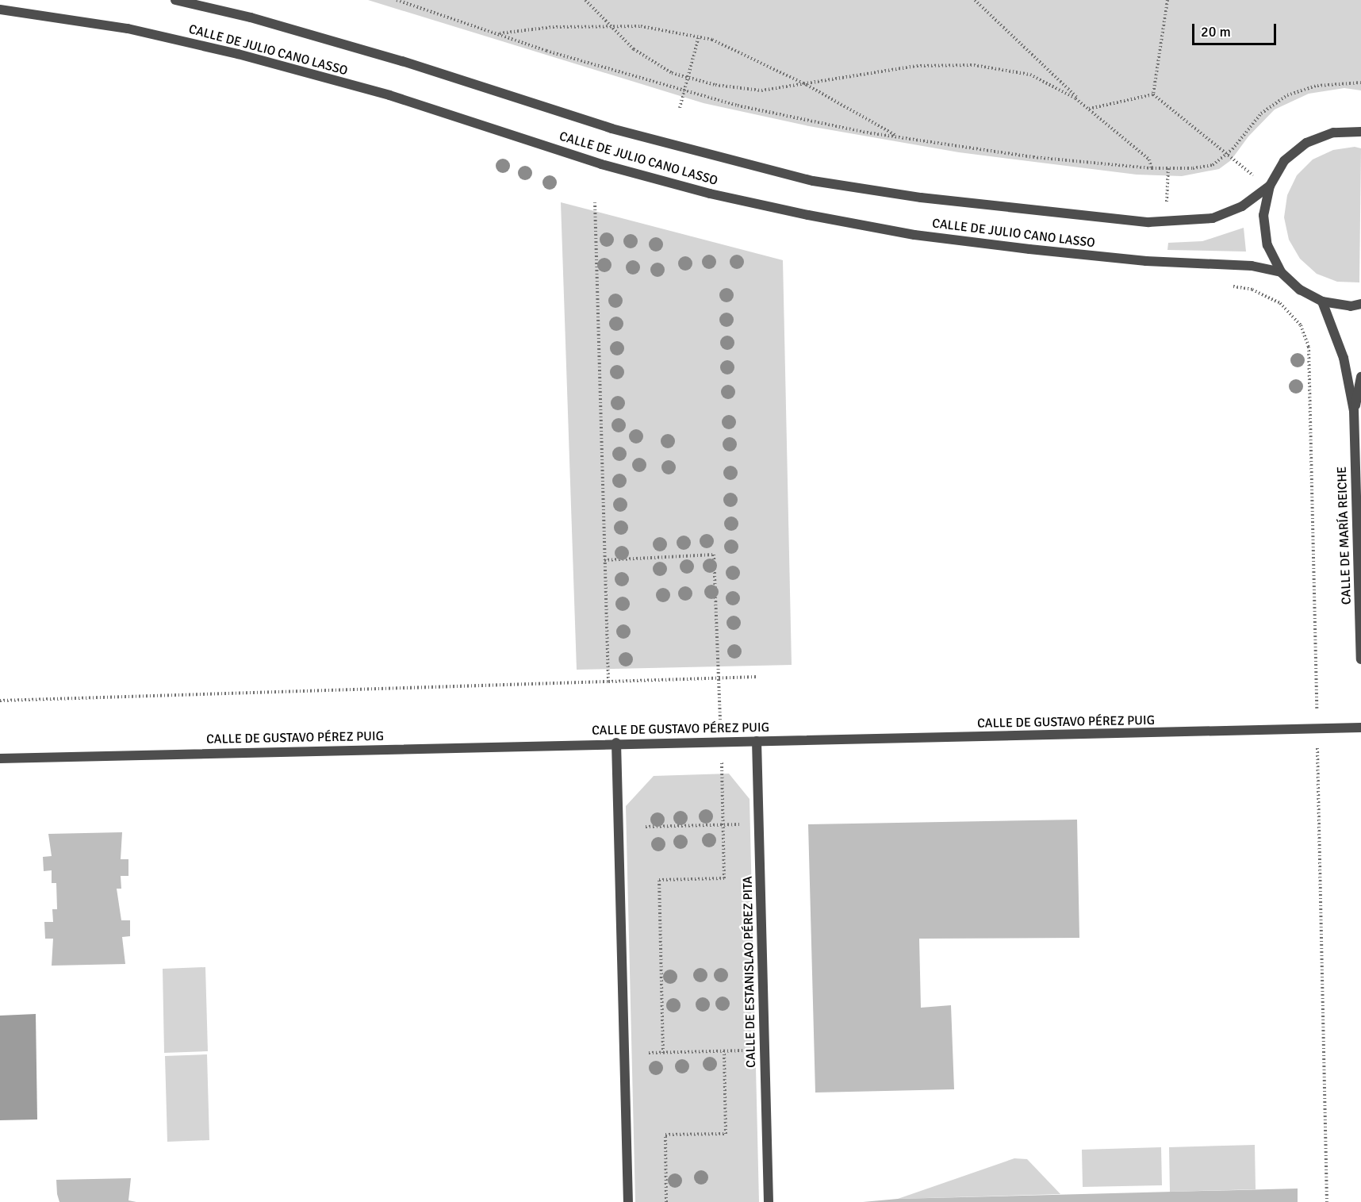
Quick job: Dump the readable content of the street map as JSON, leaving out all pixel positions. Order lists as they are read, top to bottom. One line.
{"streets":{"street":["CALLE DE JULIO CANO LASSO","CALLE DE MARÍA REICHE","CALLE DE GUSTAVO PÉREZ PUIG","CALLE DE ESTANISLAO PÉREZ PITA"]},"crossings":[["CALLE DE GUSTAVO PÉREZ PUIG","CALLE DE ESTANISLAO PÉREZ PITA"]],"scale_bar":"20 m"}
